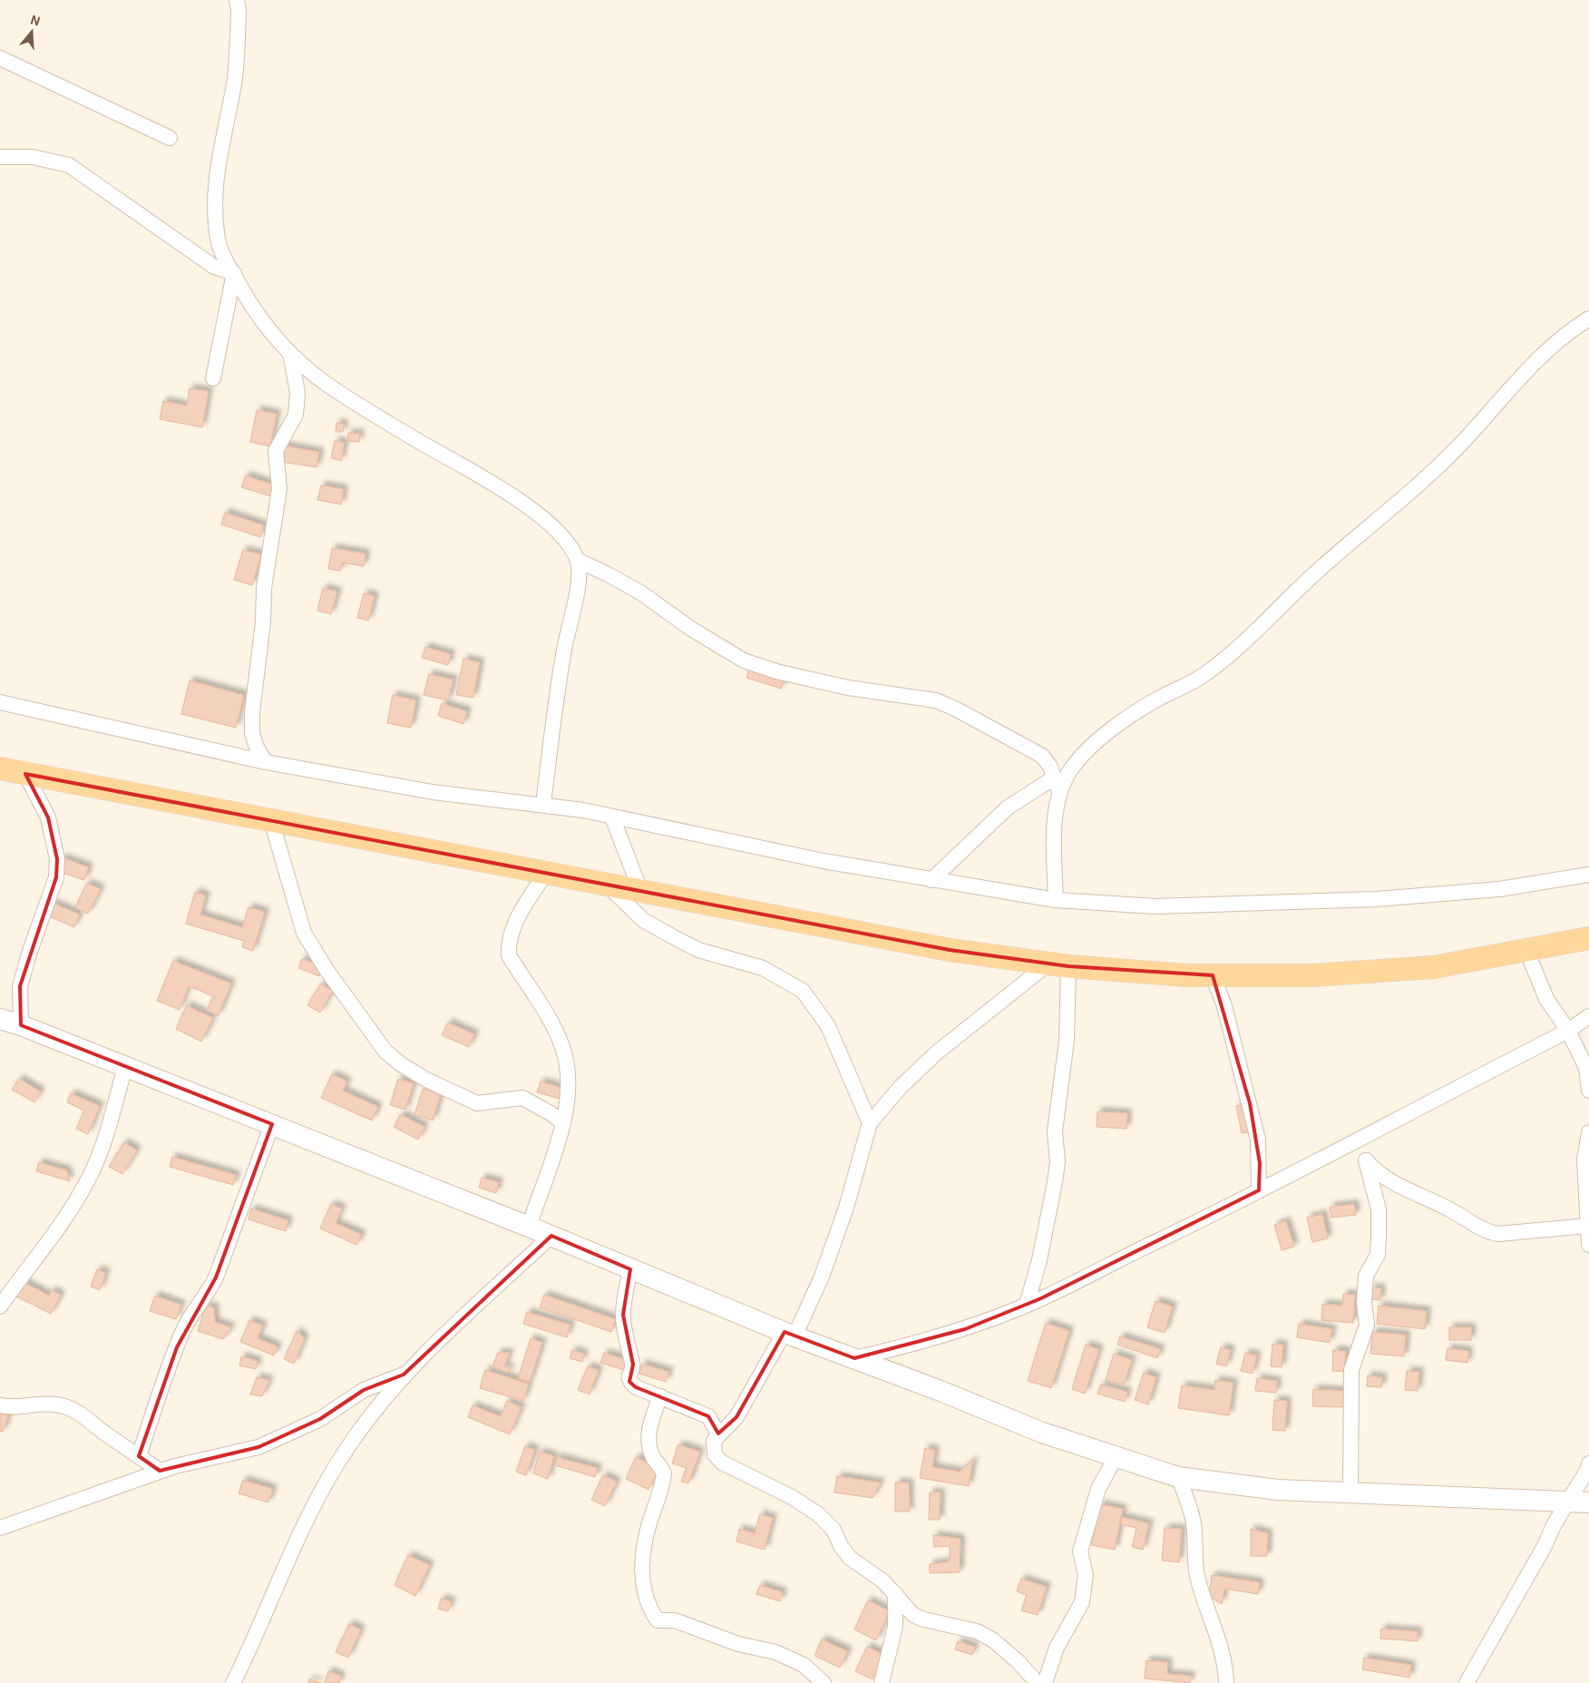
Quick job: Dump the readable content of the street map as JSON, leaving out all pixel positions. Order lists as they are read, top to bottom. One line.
{"north":"top"}
